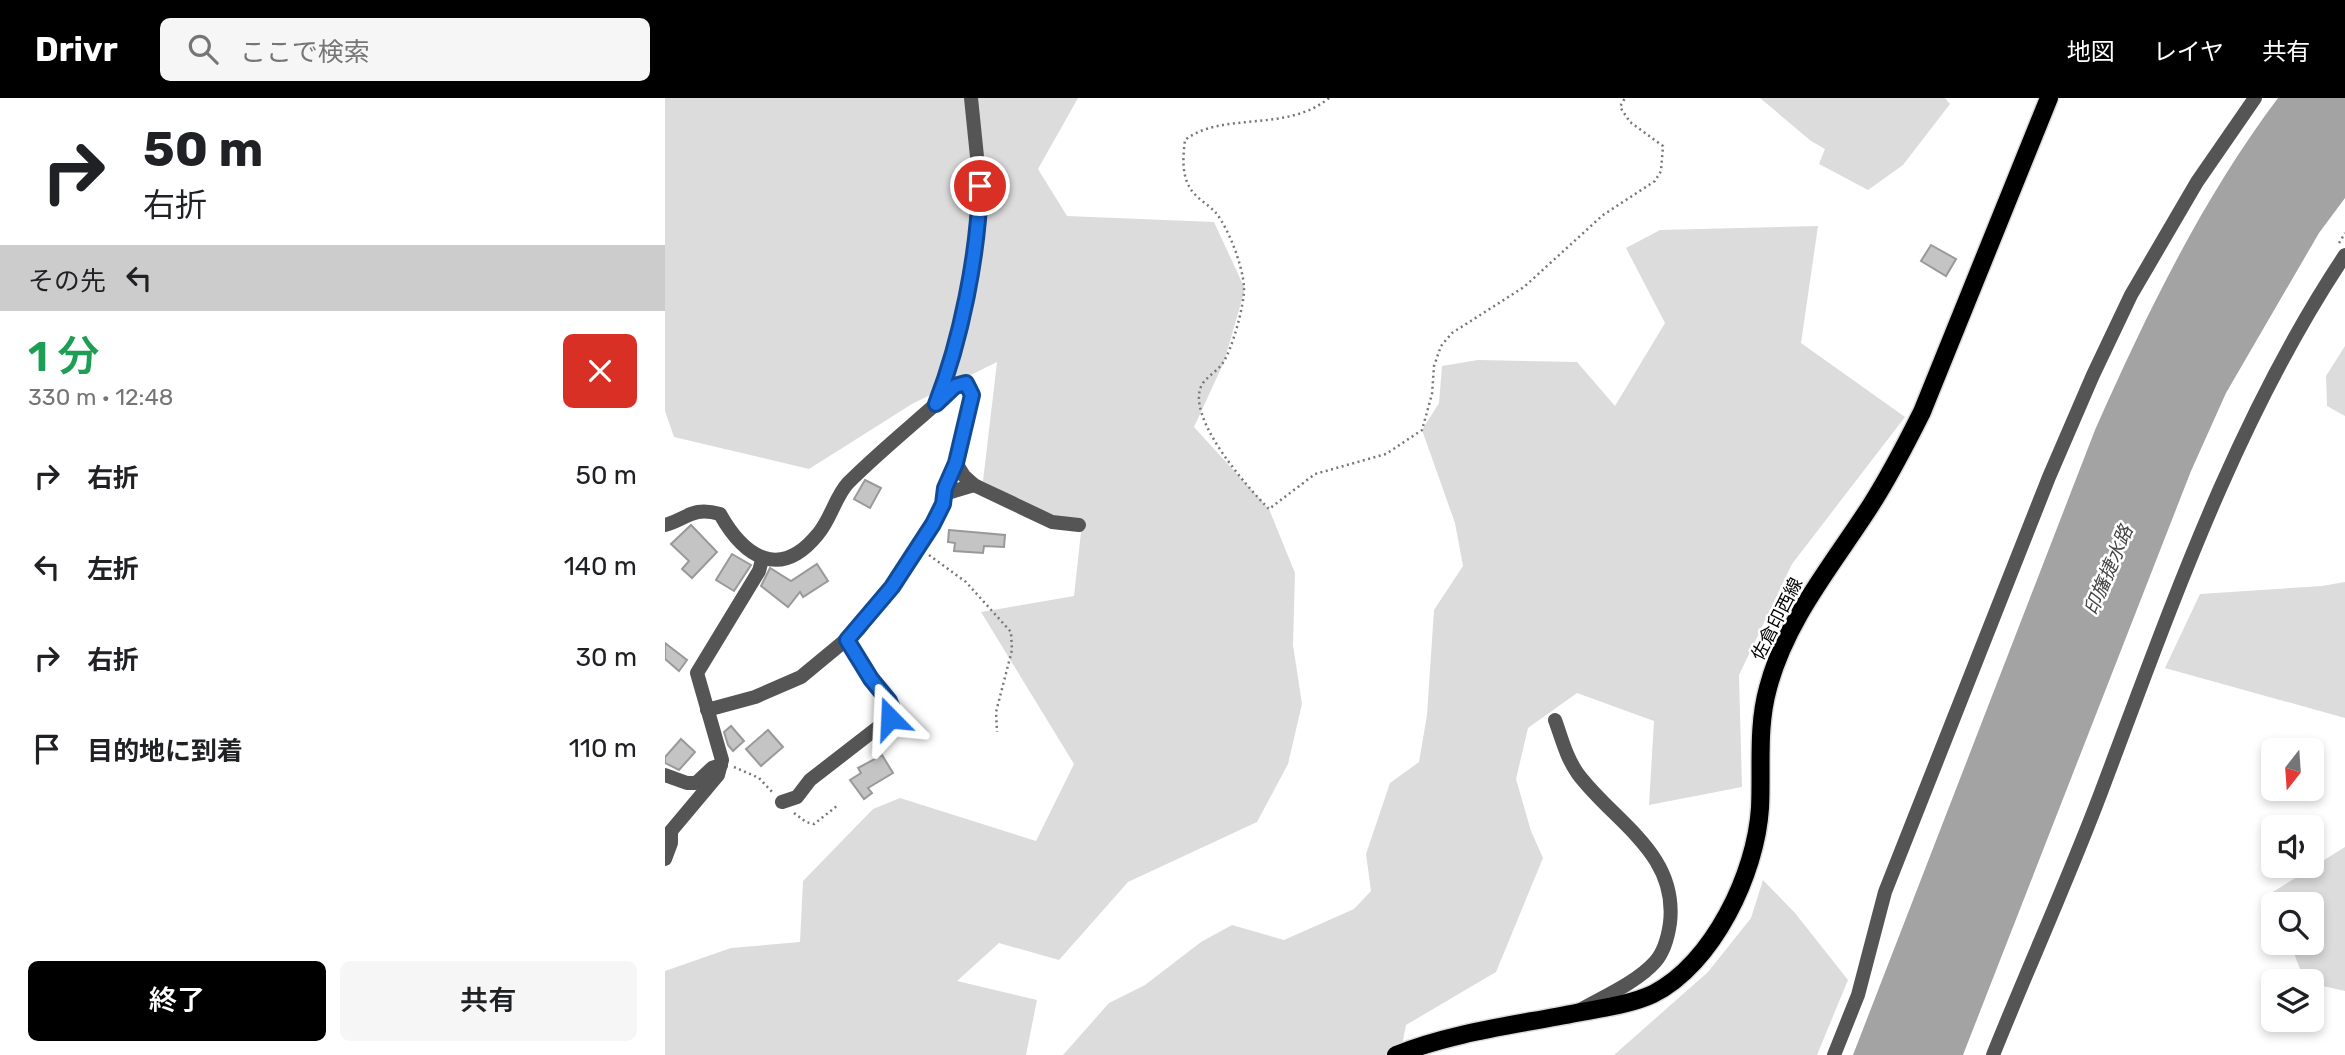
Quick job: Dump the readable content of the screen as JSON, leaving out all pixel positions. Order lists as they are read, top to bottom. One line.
{"streets":{"main road":["佐倉印西線"]},"water":["印旛捷水路"],"north":"bottom","page":{"header":"Drivr","search":"ここで検索","nav":["地図","レイヤ","共有"],"turn":["50 m","右折"],"then":"その先","heading":["1 分","330 m · 12:48"],"list":[{"name":"右折","value":"50 m"},{"name":"左折","value":"140 m"},{"name":"右折","value":"30 m"},{"name":"目的地に到着","value":"110 m"}],"buttons":["終了","共有"]}}
